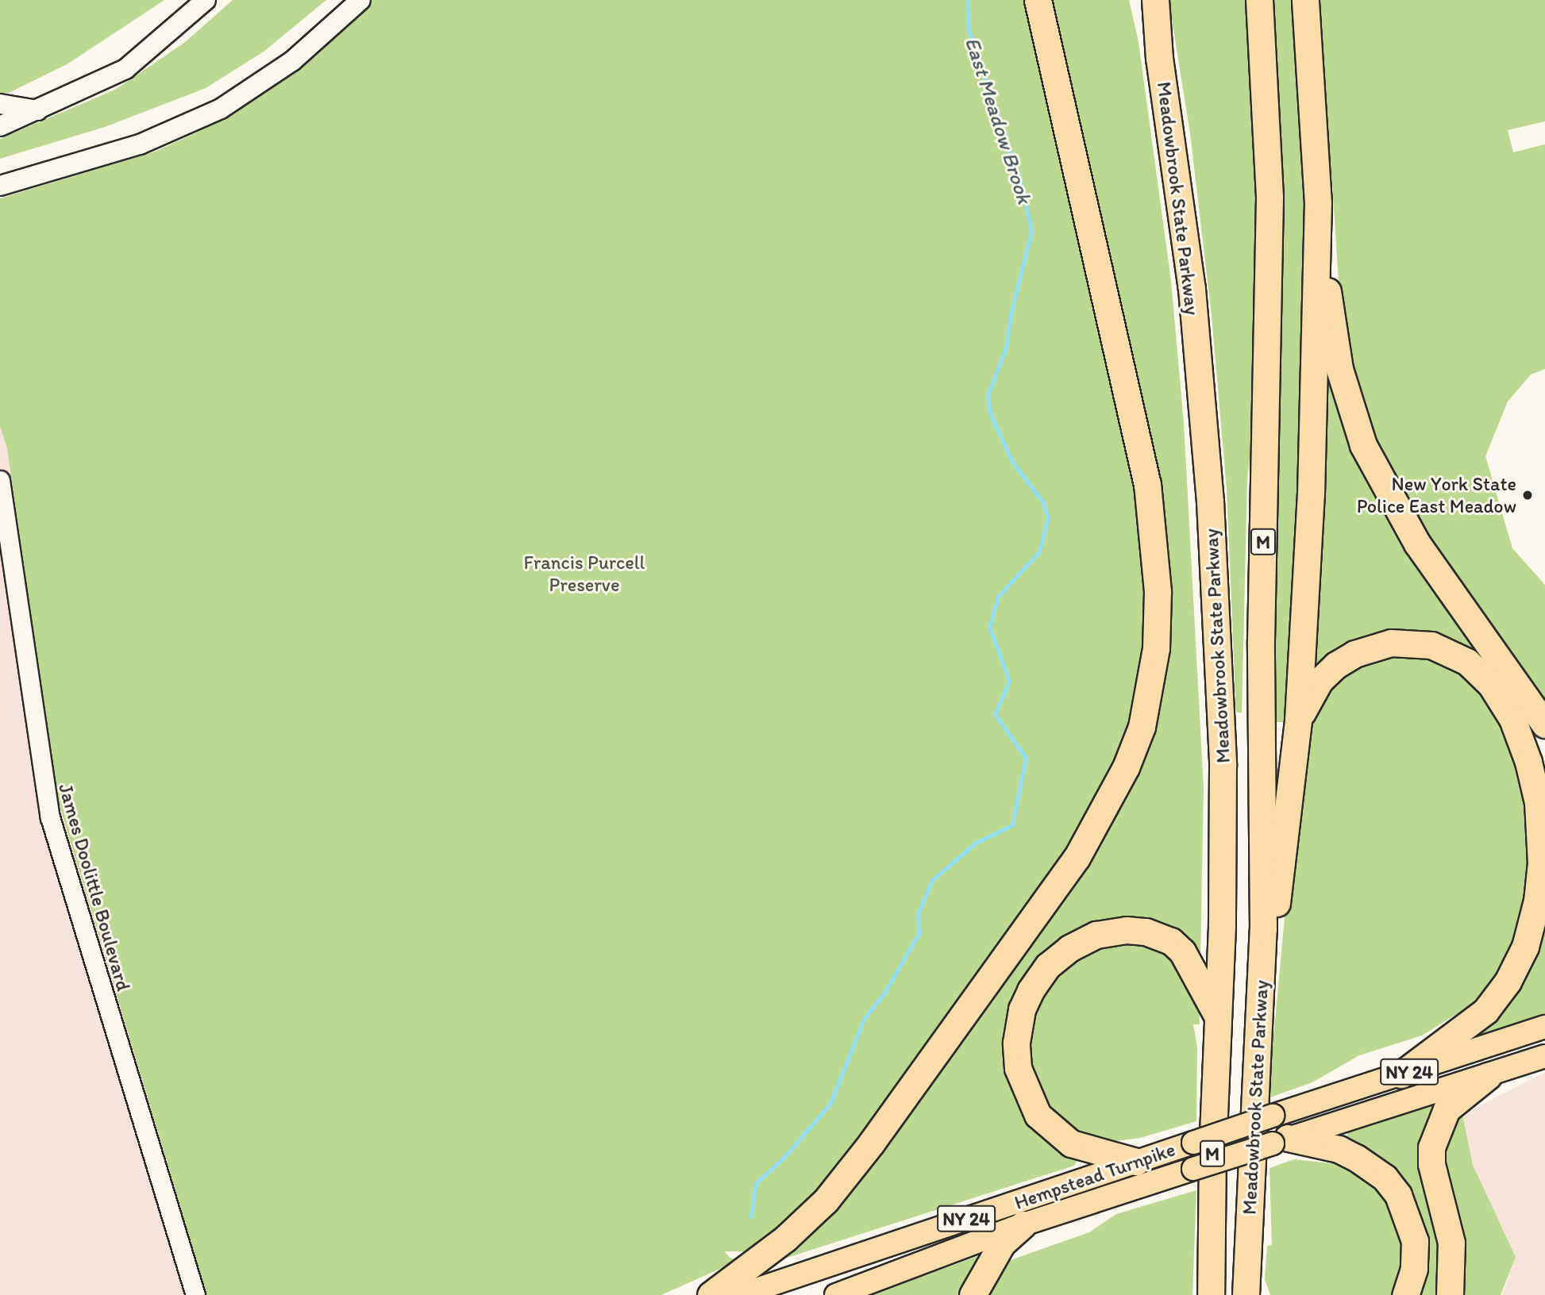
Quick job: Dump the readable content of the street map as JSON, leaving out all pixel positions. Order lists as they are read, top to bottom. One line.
{"streets":{"highway":["Meadowbrook State Parkway","M"],"main road":["NY 24","Hempstead Turnpike"],"street":["James Doolittle Boulevard"]},"water":["East Meadow Brook"],"parks":["Francis Purcell Preserve"],"places":["New York State Police East Meadow"]}
